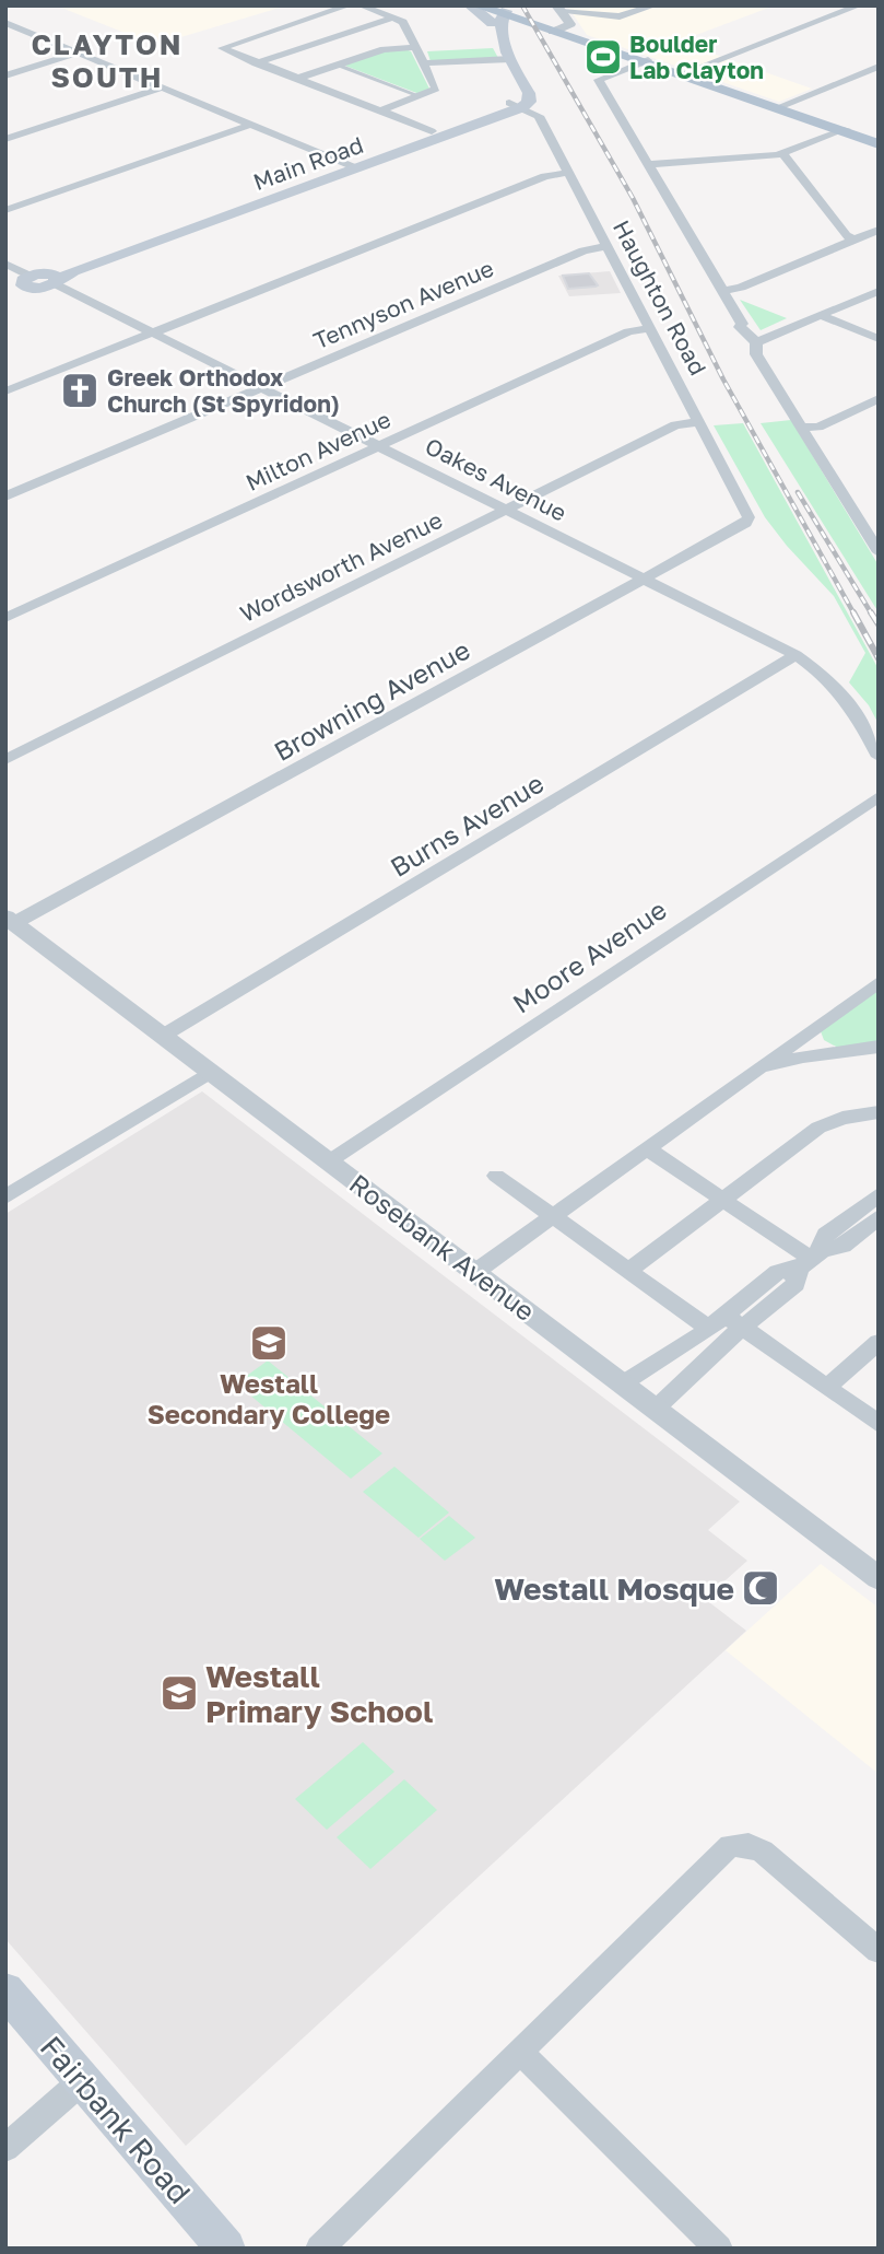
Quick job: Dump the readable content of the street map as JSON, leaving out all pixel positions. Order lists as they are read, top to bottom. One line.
{"streets":{"main road":["Main Road","Haughton Road","Fairbank Road"],"street":["Tennyson Avenue","Milton Avenue","Oakes Avenue","Wordsworth Avenue","Browning Avenue","Burns Avenue","Moore Avenue","Rosebank Avenue"]},"crossings":[["Main Road","Haughton Road"],["Main Road","Oakes Avenue"],["Haughton Road","Tennyson Avenue"],["Haughton Road","Milton Avenue"],["Haughton Road","Wordsworth Avenue"],["Haughton Road","Browning Avenue"],["Tennyson Avenue","Oakes Avenue"],["Milton Avenue","Oakes Avenue"],["Oakes Avenue","Wordsworth Avenue"],["Oakes Avenue","Browning Avenue"],["Oakes Avenue","Burns Avenue"],["Browning Avenue","Rosebank Avenue"],["Burns Avenue","Rosebank Avenue"],["Moore Avenue","Rosebank Avenue"]],"districts":["CLAYTON SOUTH"],"places":{"sports":["Boulder Lab Clayton"],"church":["Greek Orthodox Church (St Spyridon)"],"school or university":["Westall Secondary College","Westall Primary School"],"mosque":["Westall Mosque"]}}
